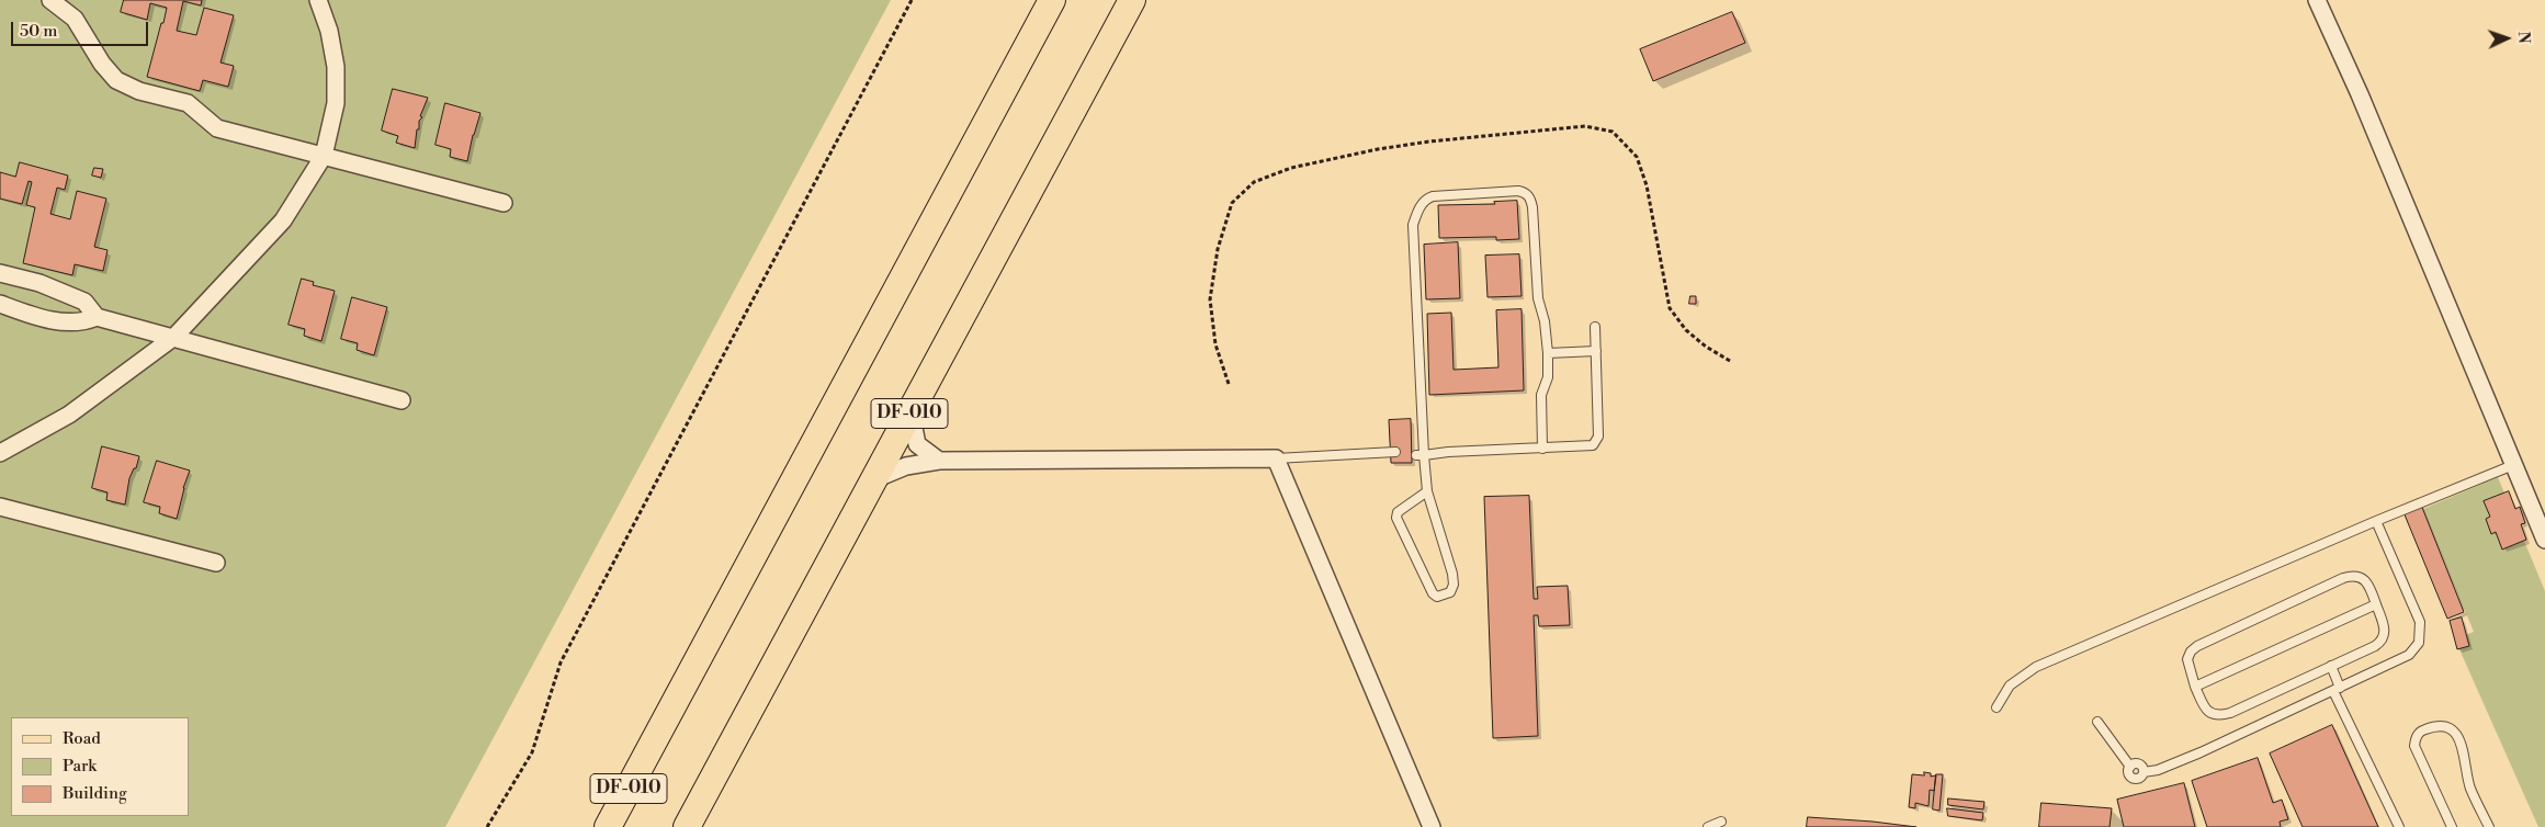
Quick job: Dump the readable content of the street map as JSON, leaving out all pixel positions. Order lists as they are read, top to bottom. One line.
{"streets":{"main road":["DF-010"]},"legend":["Road","Park","Building"],"scale_bar":"50 m","north":"right"}
